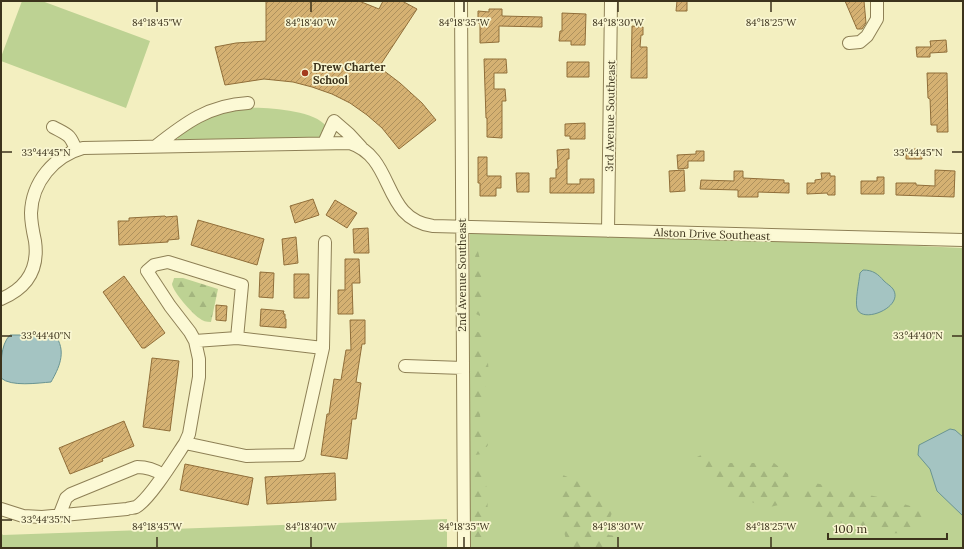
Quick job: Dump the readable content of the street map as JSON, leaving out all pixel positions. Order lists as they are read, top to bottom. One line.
{"streets":{"street":["3rd Avenue Southeast","Alston Drive Southeast","2nd Avenue Southeast"]},"crossings":[["3rd Avenue Southeast","Alston Drive Southeast"],["Alston Drive Southeast","2nd Avenue Southeast"]],"places":["Drew Charter School"],"scale_bar":"100 m","coordinates":["84°18'45\"W","84°18'40\"W","84°18'35\"W","84°18'30\"W","84°18'25\"W","33°44'45\"N","33°44'40\"N","33°44'35\"N"]}
